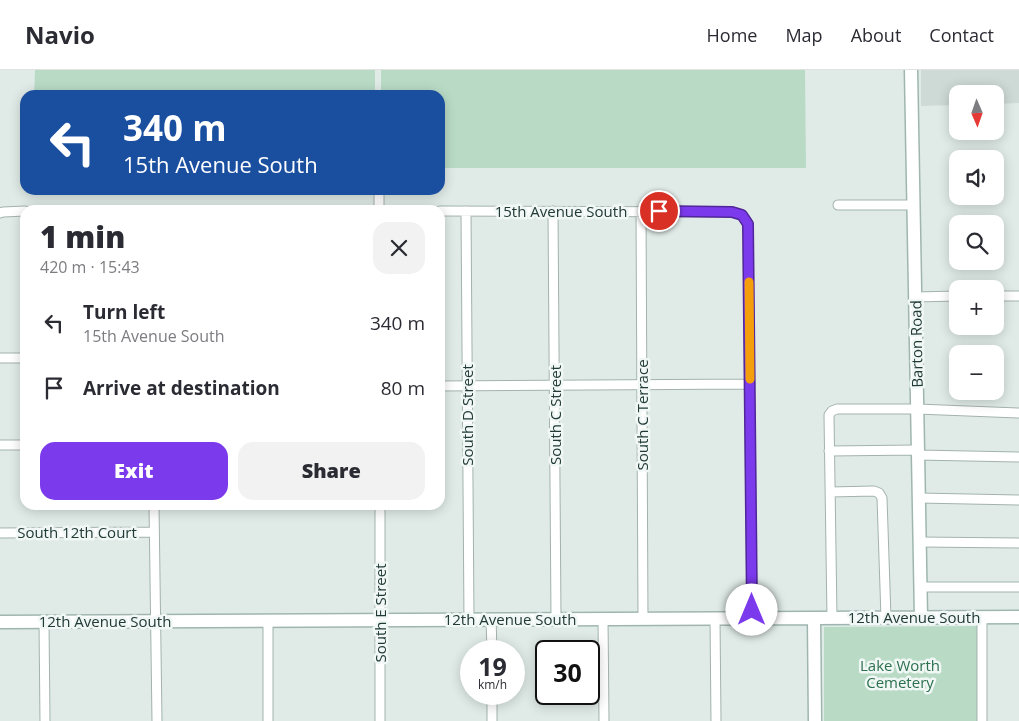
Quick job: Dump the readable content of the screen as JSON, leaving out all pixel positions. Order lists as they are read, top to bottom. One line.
{"streets":{"street":["15th Avenue South","Barton Road","South D Street","South C Street","South C Terrace","South 12th Court","South E Street","12th Avenue South"]},"crossings":[["15th Avenue South","South D Street"],["15th Avenue South","South C Street"],["15th Avenue South","South C Terrace"],["Barton Road","12th Avenue South"],["South D Street","12th Avenue South"],["South C Street","12th Avenue South"],["South C Terrace","12th Avenue South"],["South E Street","12th Avenue South"]],"parks":["Lake Worth Cemetery"],"north":"bottom","page":{"header":"Navio","nav":["Home","Map","About","Contact"],"map_buttons":["+","−"],"turn":["340 m","15th Avenue South"],"heading":["1 min","420 m · 15:43"],"list":[{"name":"Turn left","note":"15th Avenue South","value":"340 m"},{"name":"Arrive at destination","value":"80 m"}],"buttons":["Exit","Share"],"speed":"19 km/h","limit":"30"}}
